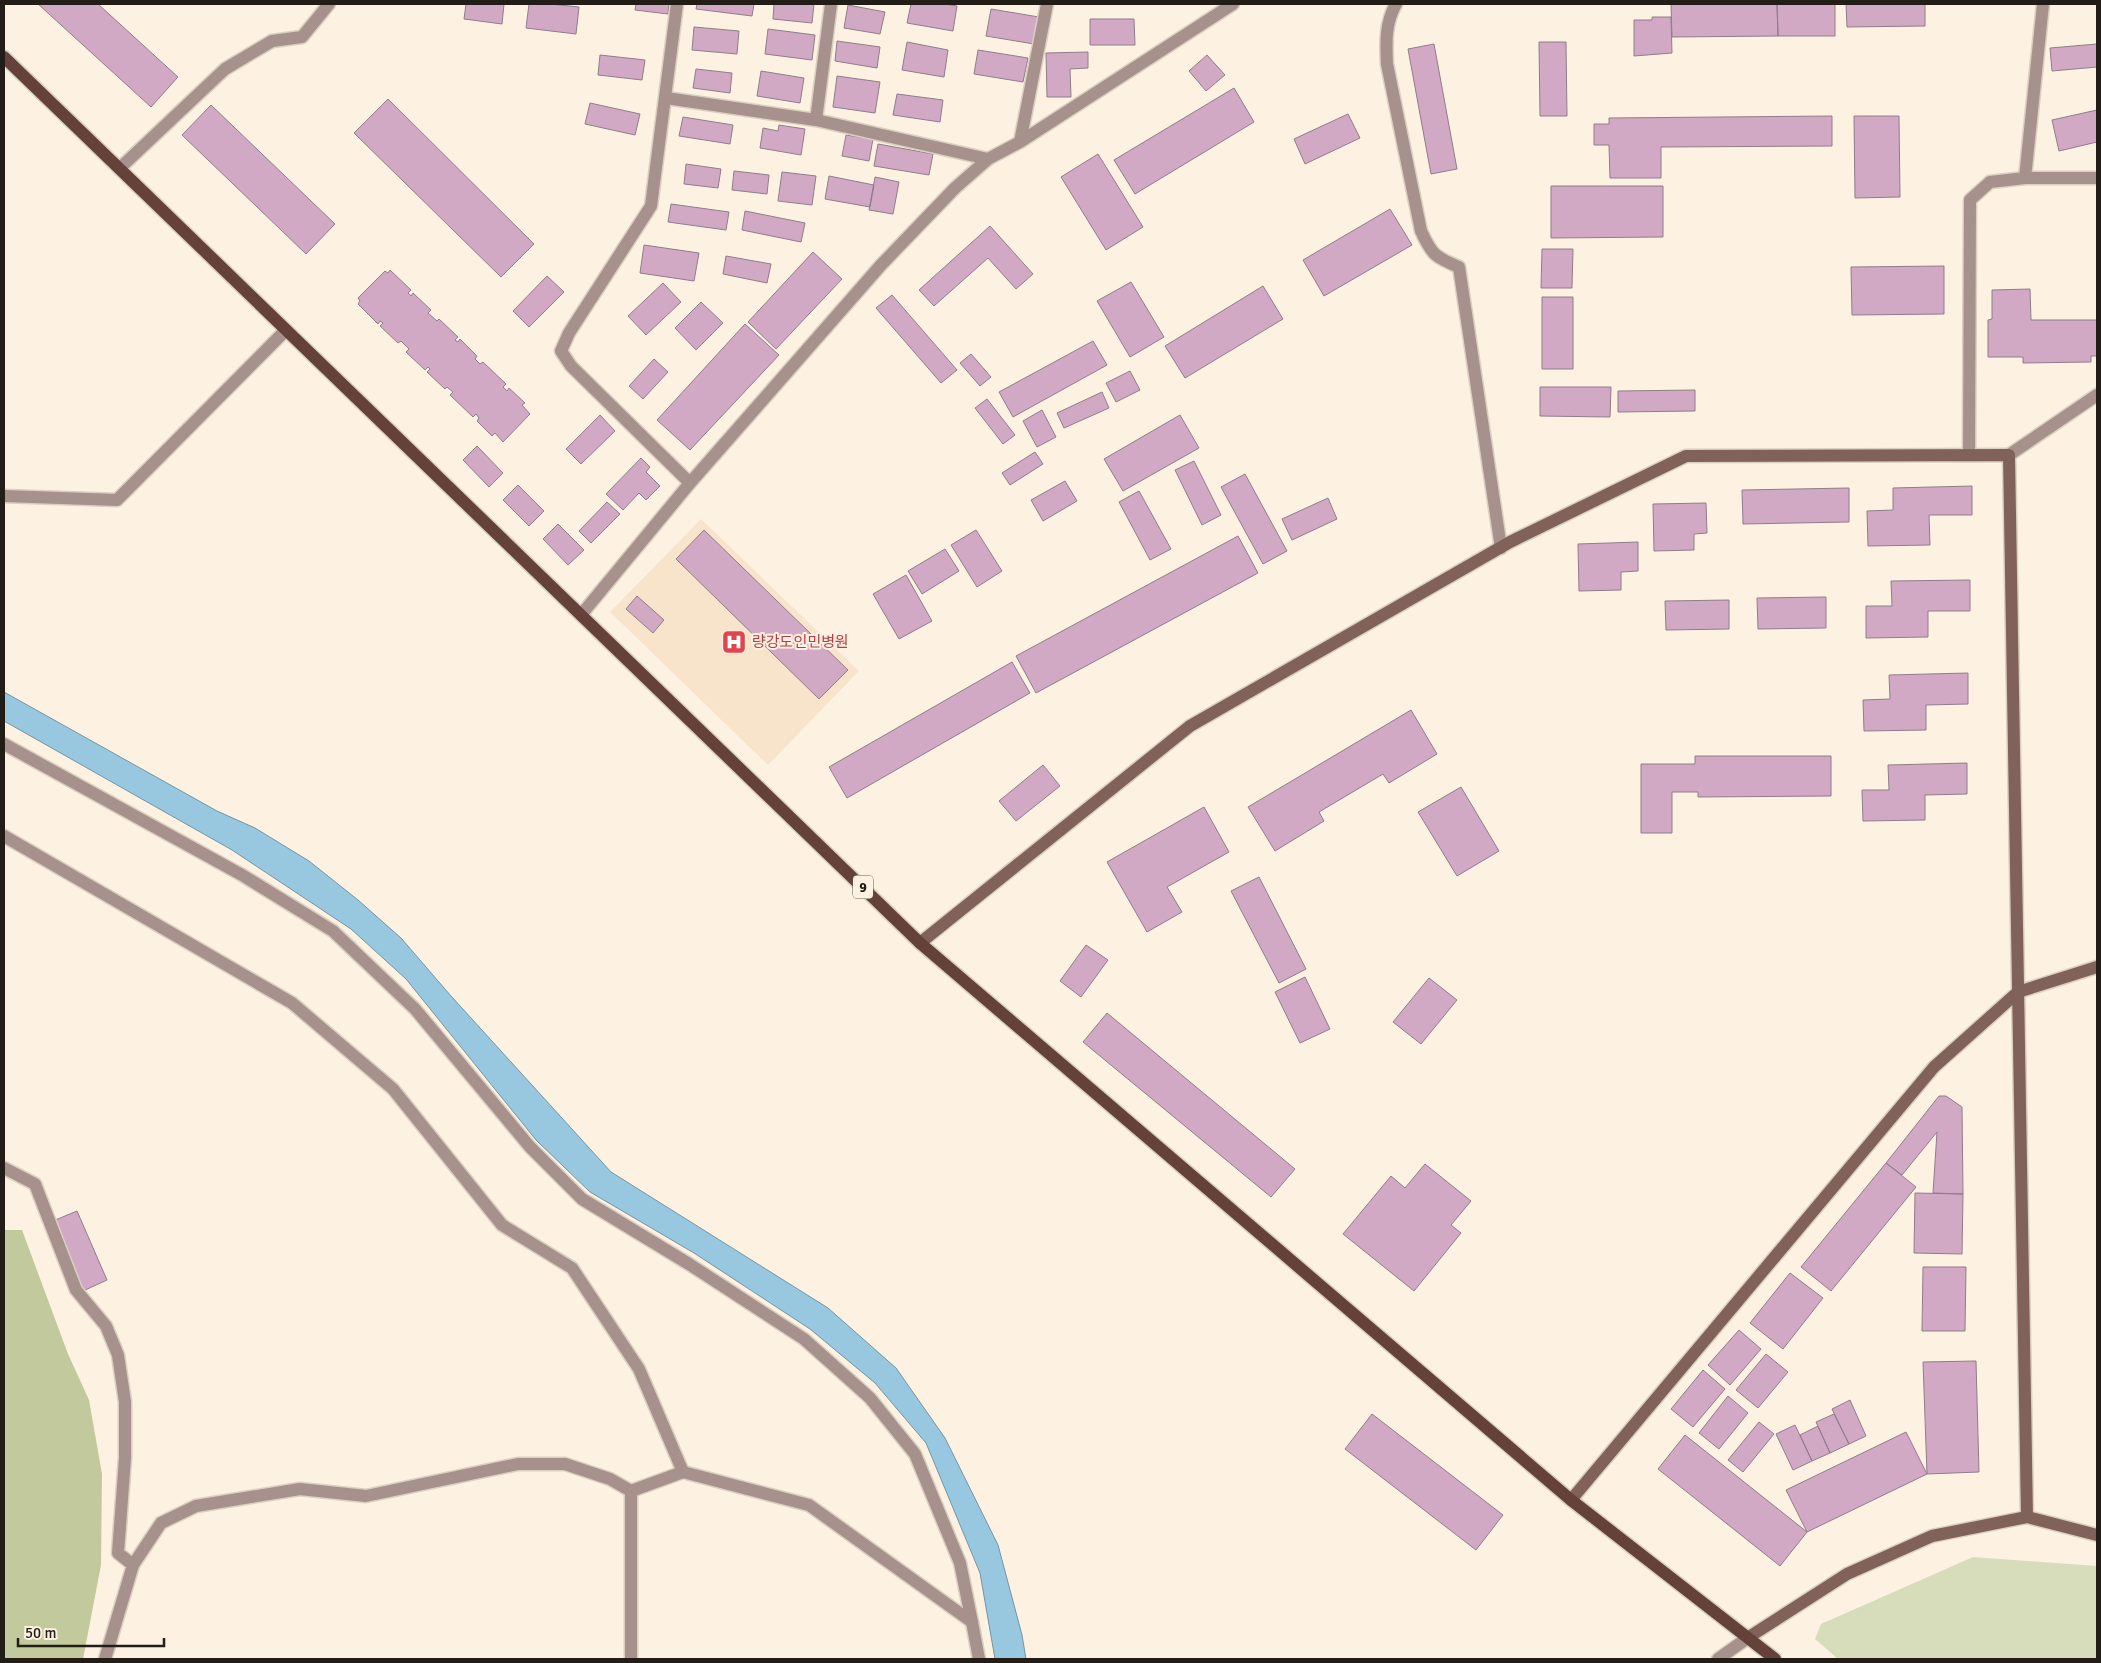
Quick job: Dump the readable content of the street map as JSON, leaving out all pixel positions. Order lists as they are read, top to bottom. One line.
{"streets":{"main road":["9"]},"places":{"hospital":["량강도인민병원"]},"scale_bar":"50 m"}
